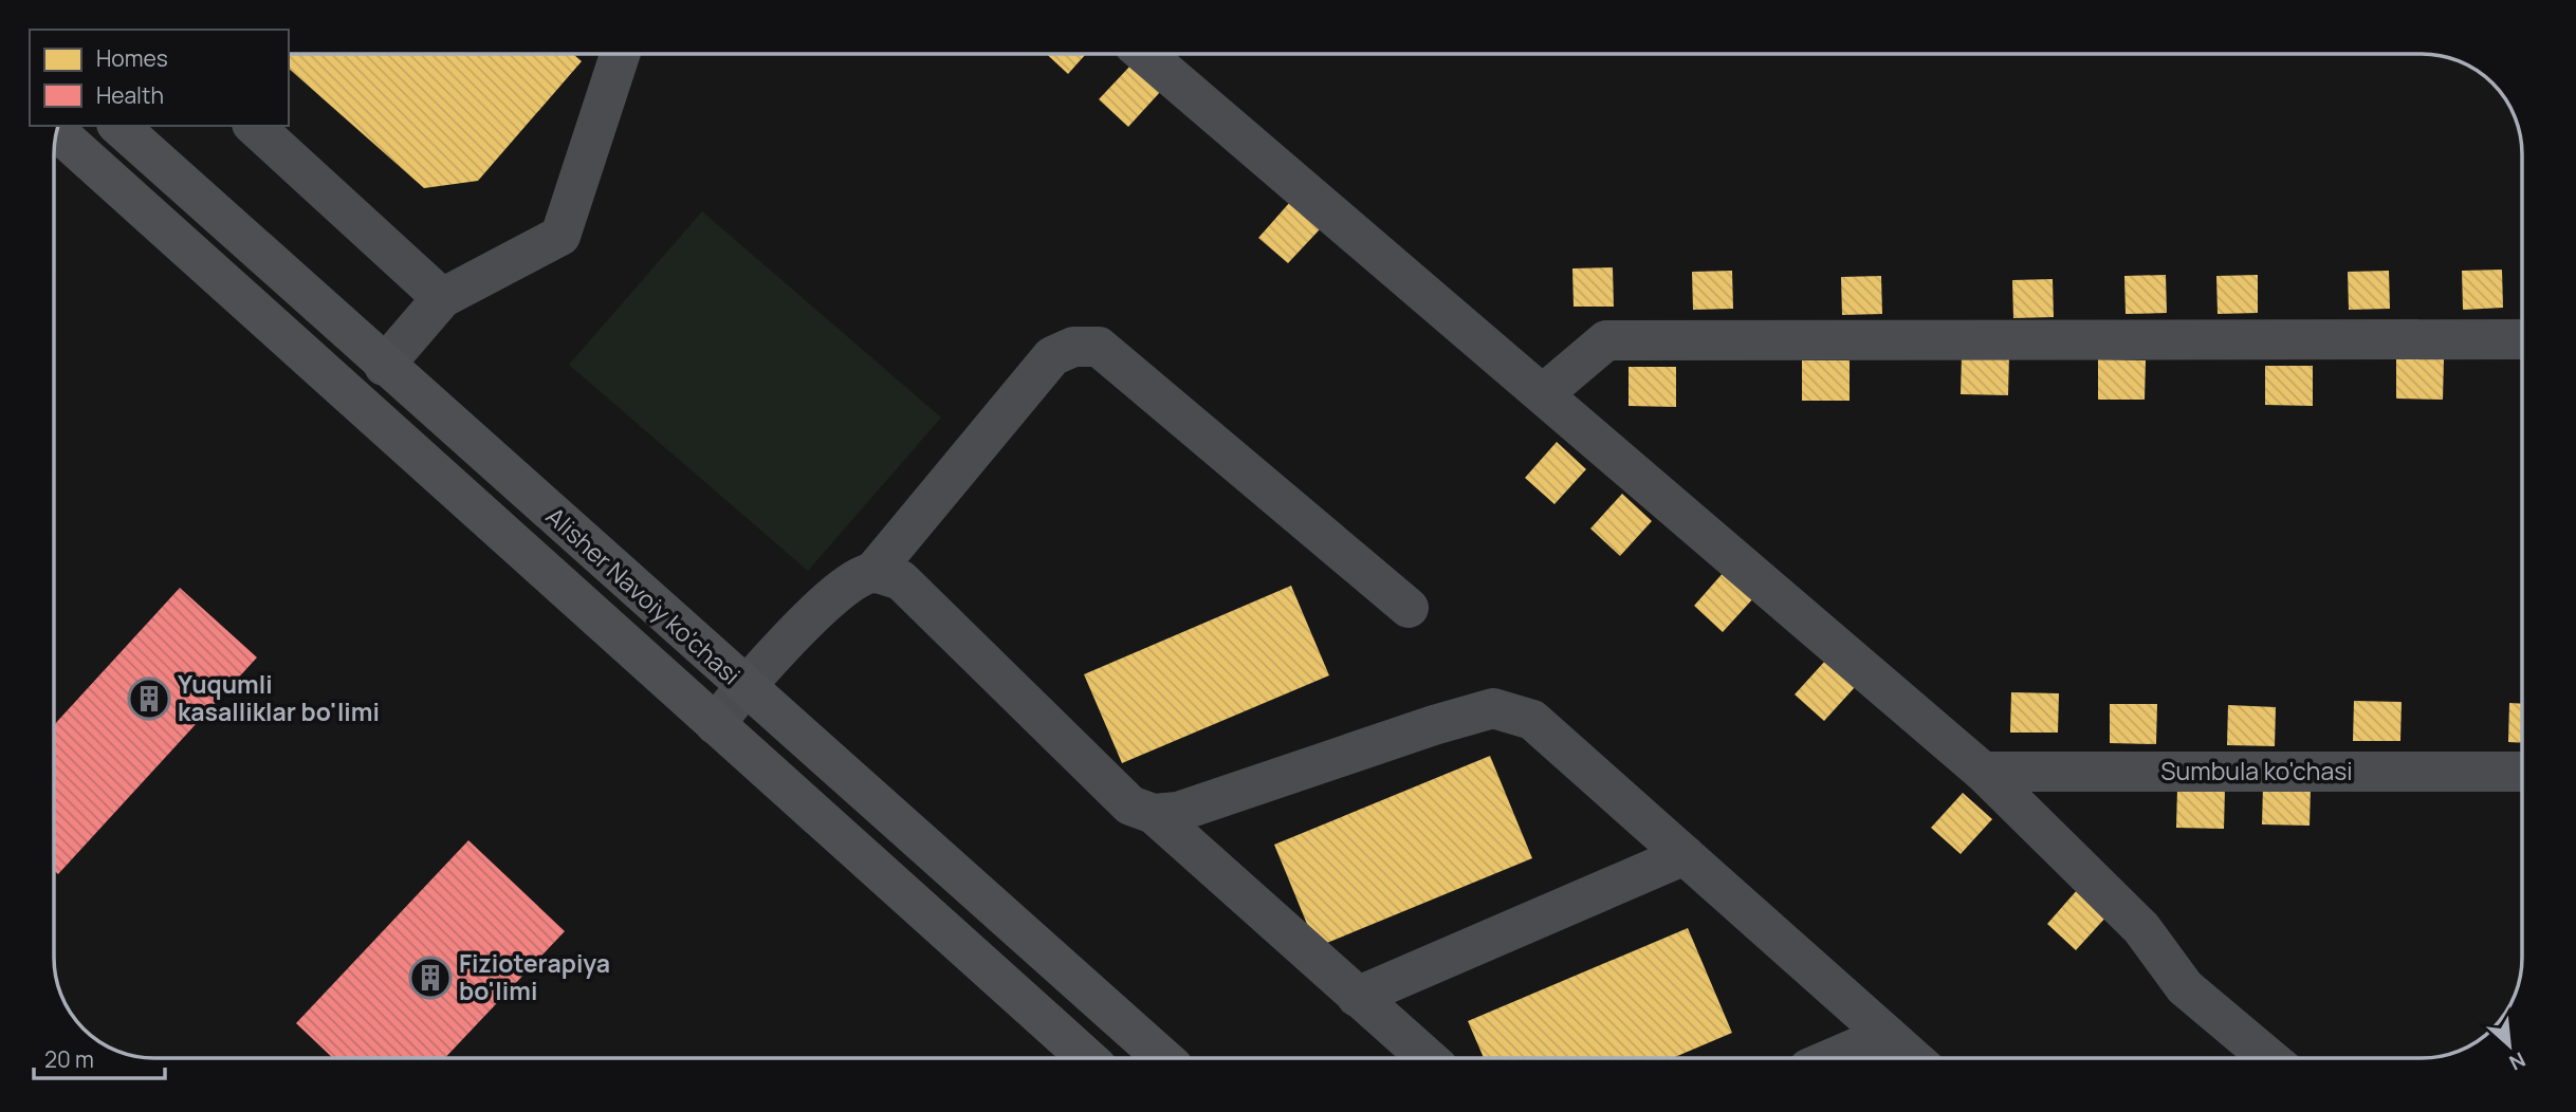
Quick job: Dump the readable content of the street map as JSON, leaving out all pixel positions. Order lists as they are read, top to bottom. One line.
{"streets":{"main road":["Alisher Navoiy ko'chasi"],"street":["Sumbula ko'chasi"]},"places":{"building":["Yuqumli kasalliklar bo'limi","Fizioterapiya bo'limi"]},"legend":["Homes","Health"],"scale_bar":"20 m","north":"bottom right"}
